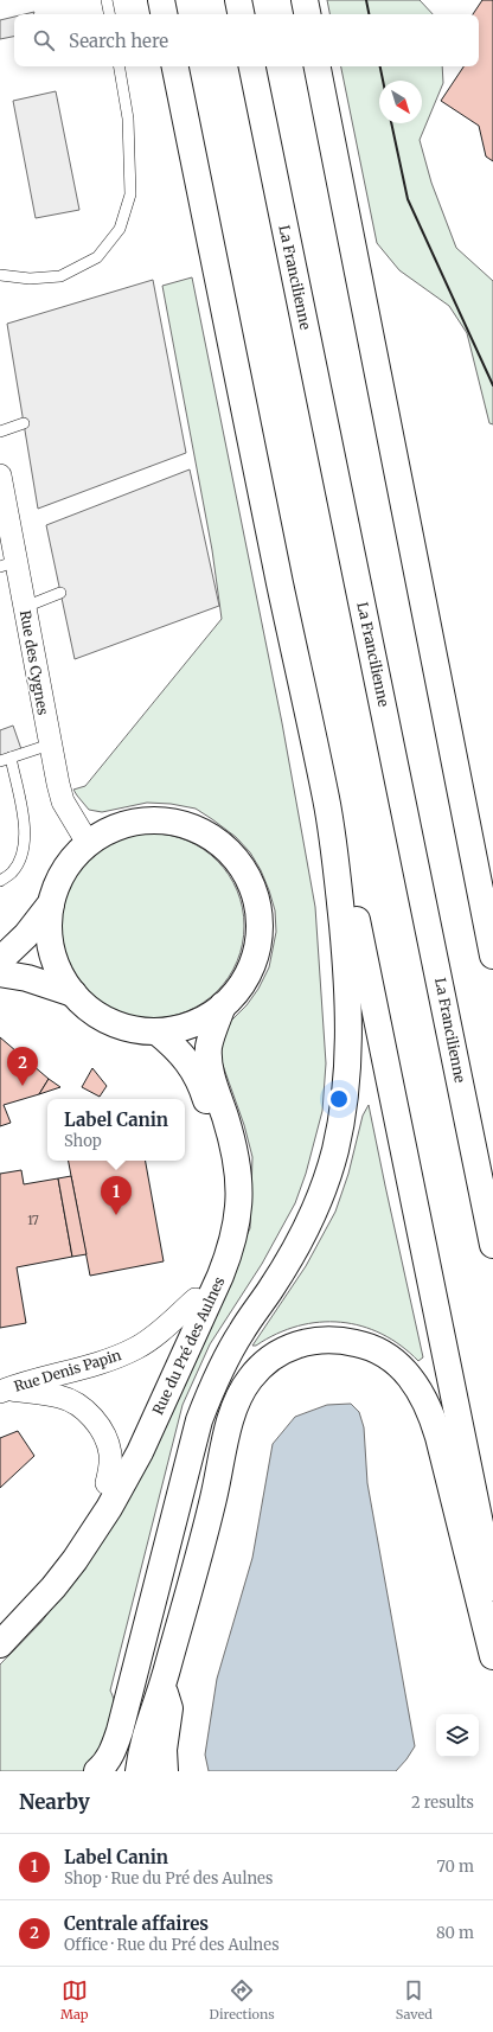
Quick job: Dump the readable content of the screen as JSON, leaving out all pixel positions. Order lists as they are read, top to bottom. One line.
{"streets":{"main road":["La Francilienne","Rue du Pré des Aulnes"],"street":["Rue des Cygnes","Rue Denis Papin"]},"crossings":[["Rue du Pré des Aulnes","Rue Denis Papin"]],"house_numbers":["17"],"north":"bottom right","page":{"search":"Search here","pins":["2","1"],"popup":["Label Canin","Shop"],"heading":["Nearby","2 results"],"list":[{"mark":"1","name":"Label Canin","note":"Shop · Rue du Pré des Aulnes","value":"70 m"},{"mark":"2","name":"Centrale affaires","note":"Office · Rue du Pré des Aulnes","value":"80 m"}],"nav":["Map","Directions","Saved"]}}
